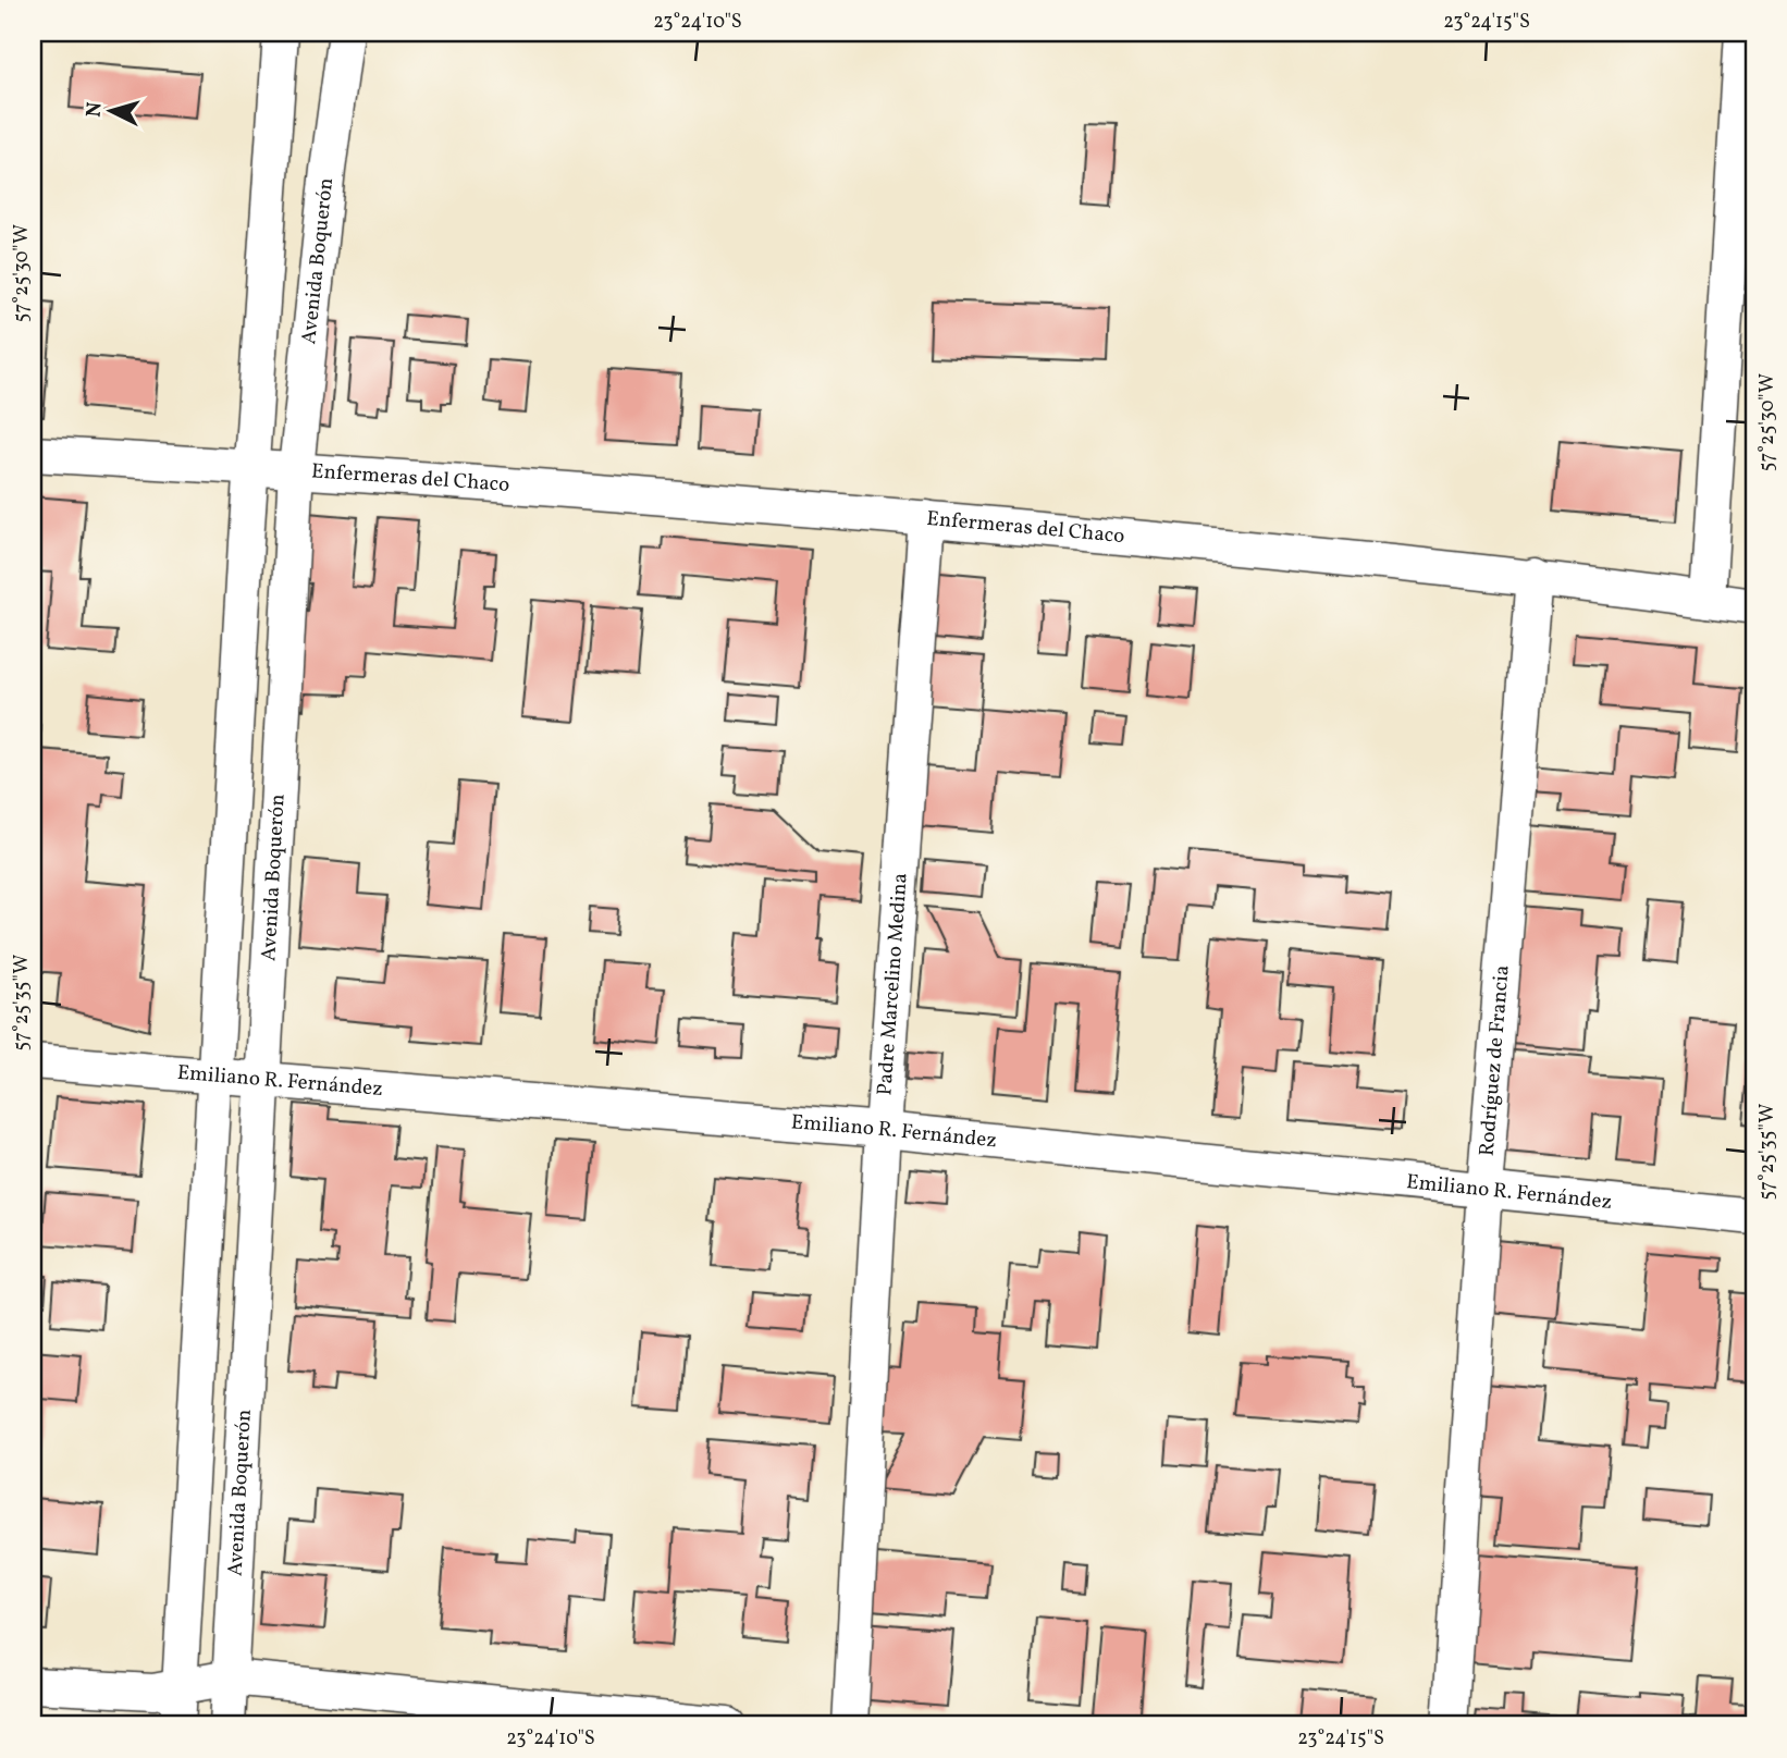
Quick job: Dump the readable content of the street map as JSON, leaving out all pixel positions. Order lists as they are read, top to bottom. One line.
{"streets":{"street":["Avenida Boquerón","Enfermeras del Chaco","Padre Marcelino Medina","Rodríguez de Francia","Emiliano R. Fernández"]},"crossings":[["Avenida Boquerón","Enfermeras del Chaco"],["Avenida Boquerón","Emiliano R. Fernández"],["Enfermeras del Chaco","Padre Marcelino Medina"],["Enfermeras del Chaco","Rodríguez de Francia"],["Padre Marcelino Medina","Emiliano R. Fernández"],["Rodríguez de Francia","Emiliano R. Fernández"]],"north":"left","coordinates":["23°24'10\"S","23°24'15\"S","57°25'30\"W","57°25'35\"W"]}
